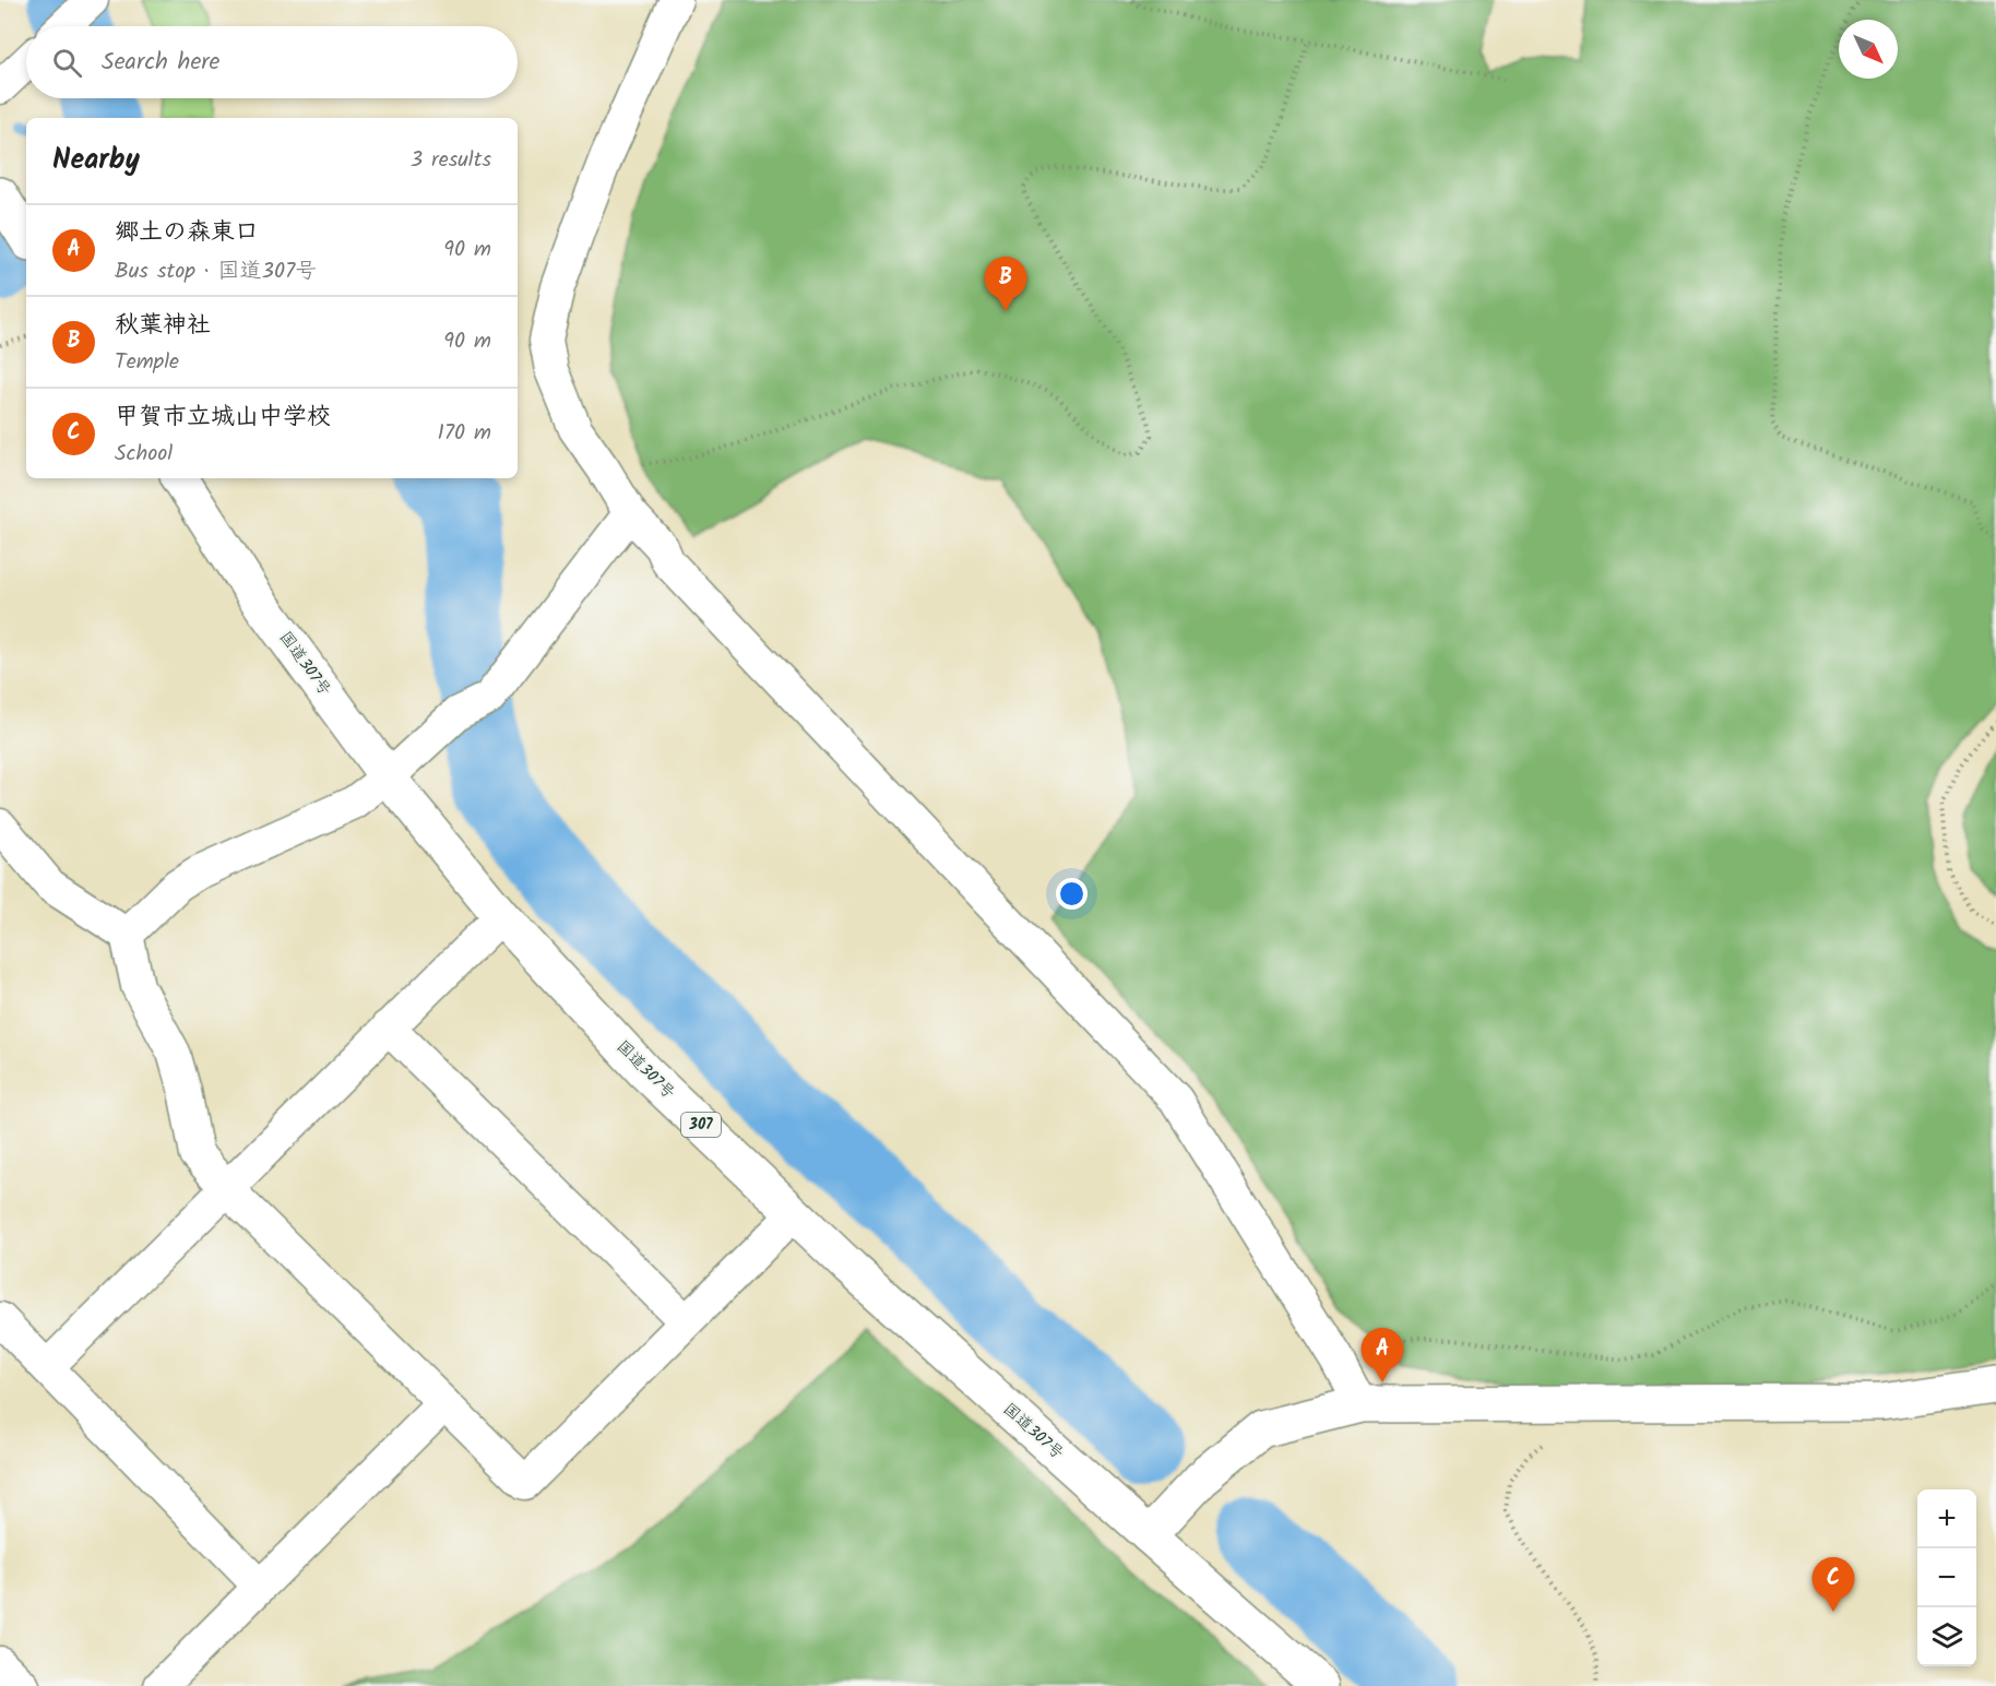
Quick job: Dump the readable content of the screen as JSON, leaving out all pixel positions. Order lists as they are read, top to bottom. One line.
{"streets":{"main road":["国道307号","307"]},"north":"bottom right","page":{"search":"Search here","heading":["Nearby","3 results"],"list":[{"mark":"A","name":"郷土の森東口","note":"Bus stop · 国道307号","value":"90 m"},{"mark":"B","name":"秋葉神社","note":"Temple","value":"90 m"},{"mark":"C","name":"甲賀市立城山中学校","note":"School","value":"170 m"}],"pins":["B","A","C"],"map_buttons":["+","−"]}}
